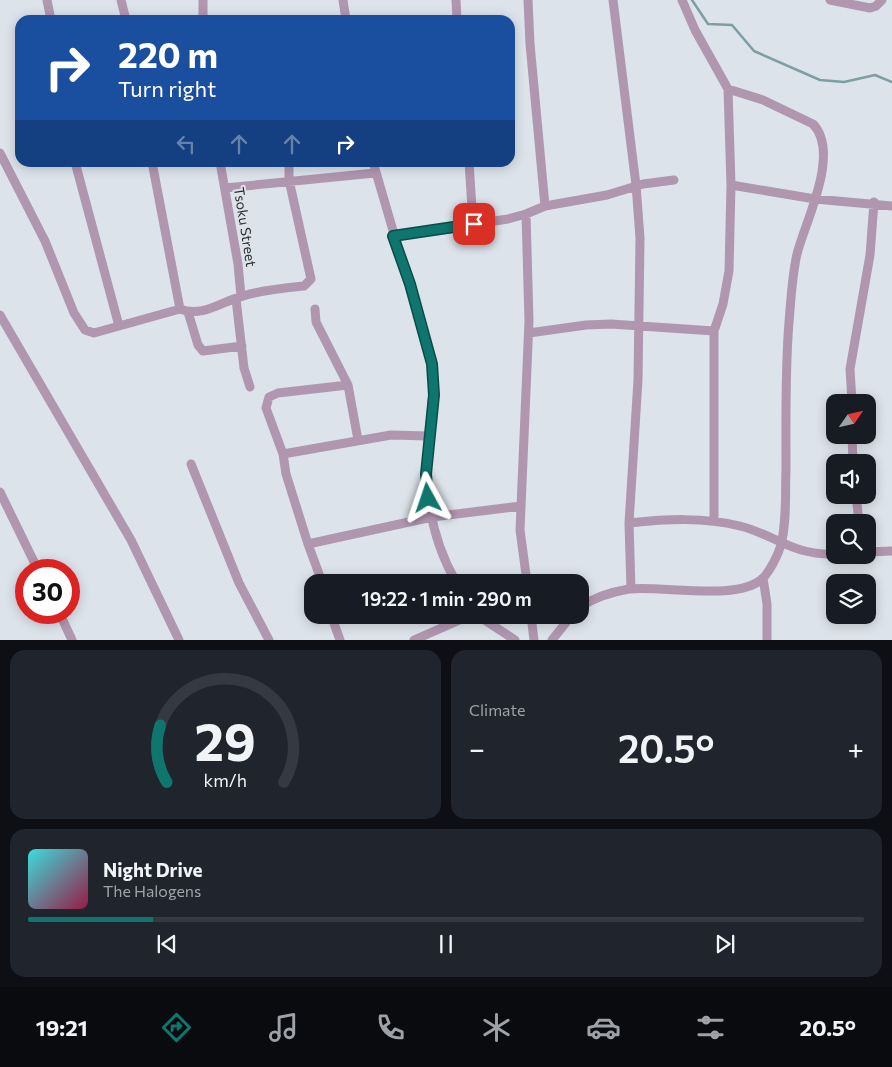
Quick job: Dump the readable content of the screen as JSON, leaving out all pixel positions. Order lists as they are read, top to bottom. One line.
{"streets":{"street":["Tsoku Street"]},"north":"top right","page":{"turn":["220 m","Turn right"],"limit":"30","trip":"19:22 · 1 min · 290 m","tile":"Climate","heat":["−","20.5°","+"],"song":["Night Drive","The Halogens"],"tabs":["19:21","20.5°"],"gauge":["29","km/h"]}}
